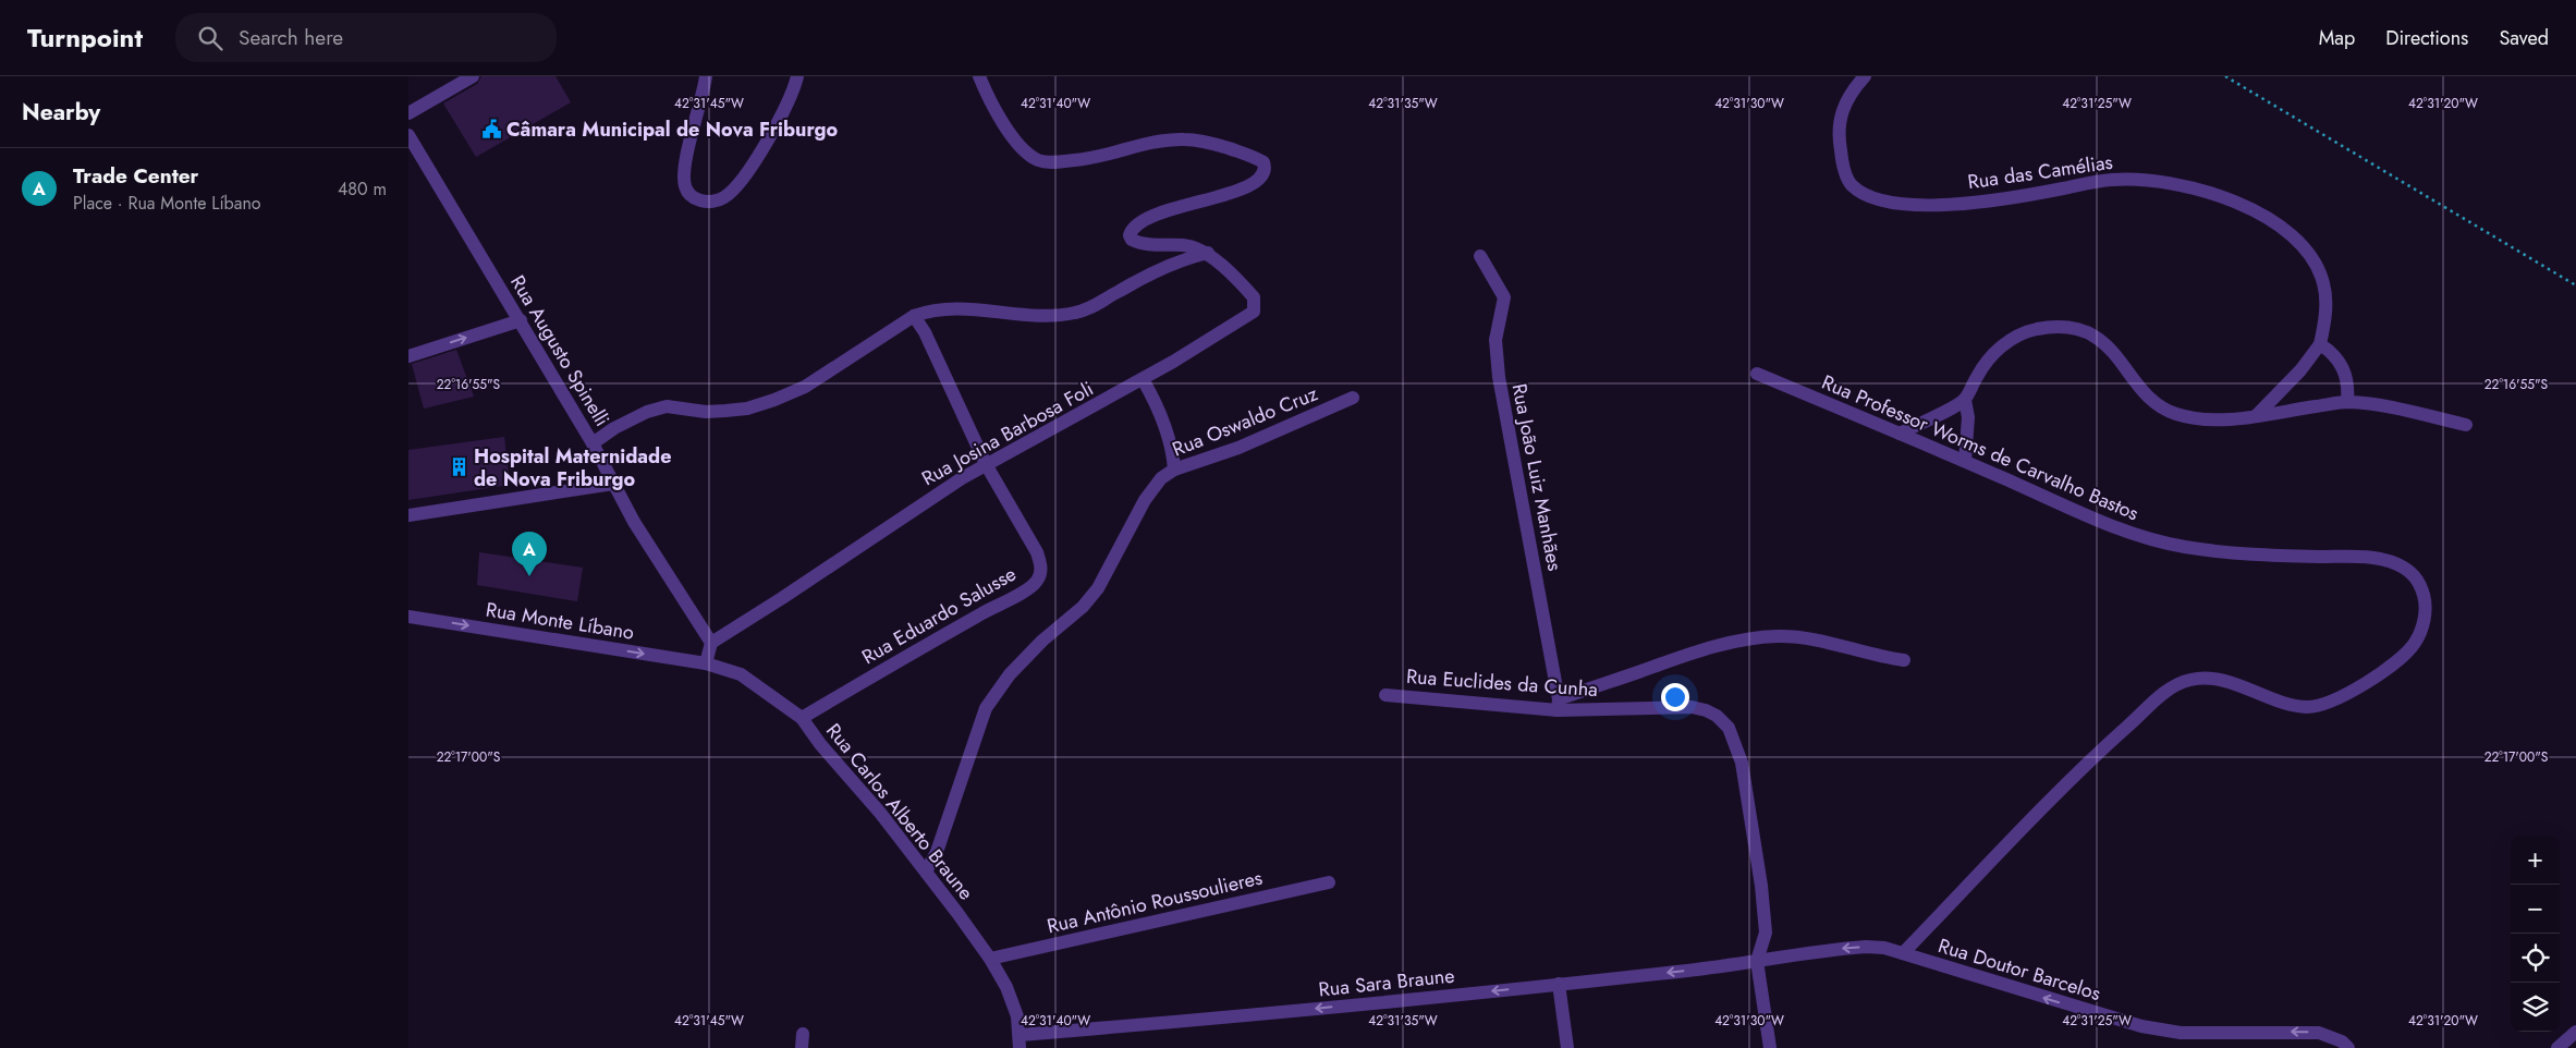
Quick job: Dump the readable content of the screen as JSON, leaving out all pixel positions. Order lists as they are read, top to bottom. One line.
{"streets":{"street":["Rua das Camélias","Rua Augusto Spinelli","Rua Oswaldo Cruz","Rua Josina Barbosa Foli","Rua Professor Worms de Carvalho Bastos","Rua João Luiz Manhães","Rua Eduardo Salusse","Rua Monte Líbano","Rua Euclides da Cunha","Rua Carlos Alberto Braune","Rua Antônio Roussoulieres","Rua Doutor Barcelos","Rua Sara Braune"]},"crossings":[["Rua Augusto Spinelli","Rua Josina Barbosa Foli"],["Rua Oswaldo Cruz","Rua Carlos Alberto Braune"],["Rua Josina Barbosa Foli","Rua Eduardo Salusse"],["Rua Professor Worms de Carvalho Bastos","Rua Doutor Barcelos"],["Rua Professor Worms de Carvalho Bastos","Rua Sara Braune"],["Rua João Luiz Manhães","Rua Euclides da Cunha"],["Rua Eduardo Salusse","Rua Carlos Alberto Braune"],["Rua Monte Líbano","Rua Carlos Alberto Braune"],["Rua Euclides da Cunha","Rua Sara Braune"],["Rua Carlos Alberto Braune","Rua Antônio Roussoulieres"],["Rua Carlos Alberto Braune","Rua Sara Braune"],["Rua Doutor Barcelos","Rua Sara Braune"]],"one_way":["Rua Monte Líbano","Rua Doutor Barcelos","Rua Sara Braune"],"places":{"public building":["Câmara Municipal de Nova Friburgo"],"building":["Hospital Maternidade de Nova Friburgo"]},"page":{"header":"Turnpoint","search":"Search here","nav":["Map","Directions","Saved"],"heading":"Nearby","list":[{"mark":"A","name":"Trade Center","note":"Place · Rua Monte Líbano","value":"480 m"}],"pins":"A","map_buttons":["+","−"]},"coordinates":["42°31'45\"W","42°31'40\"W","42°31'35\"W","42°31'30\"W","42°31'25\"W","42°31'20\"W","22°16'55\"S","22°17'00\"S"]}
